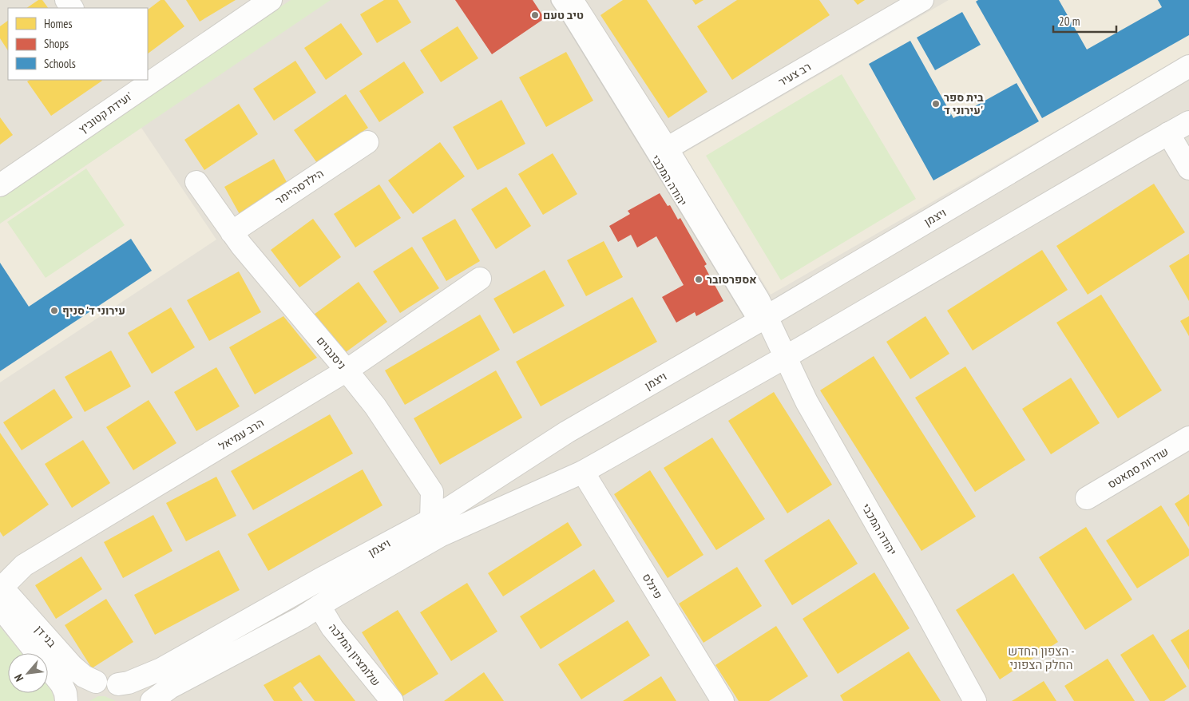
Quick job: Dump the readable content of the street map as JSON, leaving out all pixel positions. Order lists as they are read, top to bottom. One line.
{"streets":{"street":["רב צעיר","ועידת קטוביץ'","יהודה המכבי","הילדסהיימר","ויצמן","ניסנבוים","הרב עמיאל","שדרות סמאטס","פינלס","בני דן","שלומציון המלכה"]},"crossings":[["רב צעיר","יהודה המכבי"],["יהודה המכבי","ויצמן"],["הילדסהיימר","ניסנבוים"],["ויצמן","ניסנבוים"],["ויצמן","פינלס"],["ויצמן","שלומציון המלכה"],["ניסנבוים","הרב עמיאל"],["הרב עמיאל","בני דן"]],"districts":["הצפון החדש - החלק הצפוני"],"places":["טיב טעם","בית ספר עירוני ד'","אספרסובר","עירוני ד' סניף"],"legend":["Homes","Shops","Schools"],"scale_bar":"20 m","north":"bottom left"}
